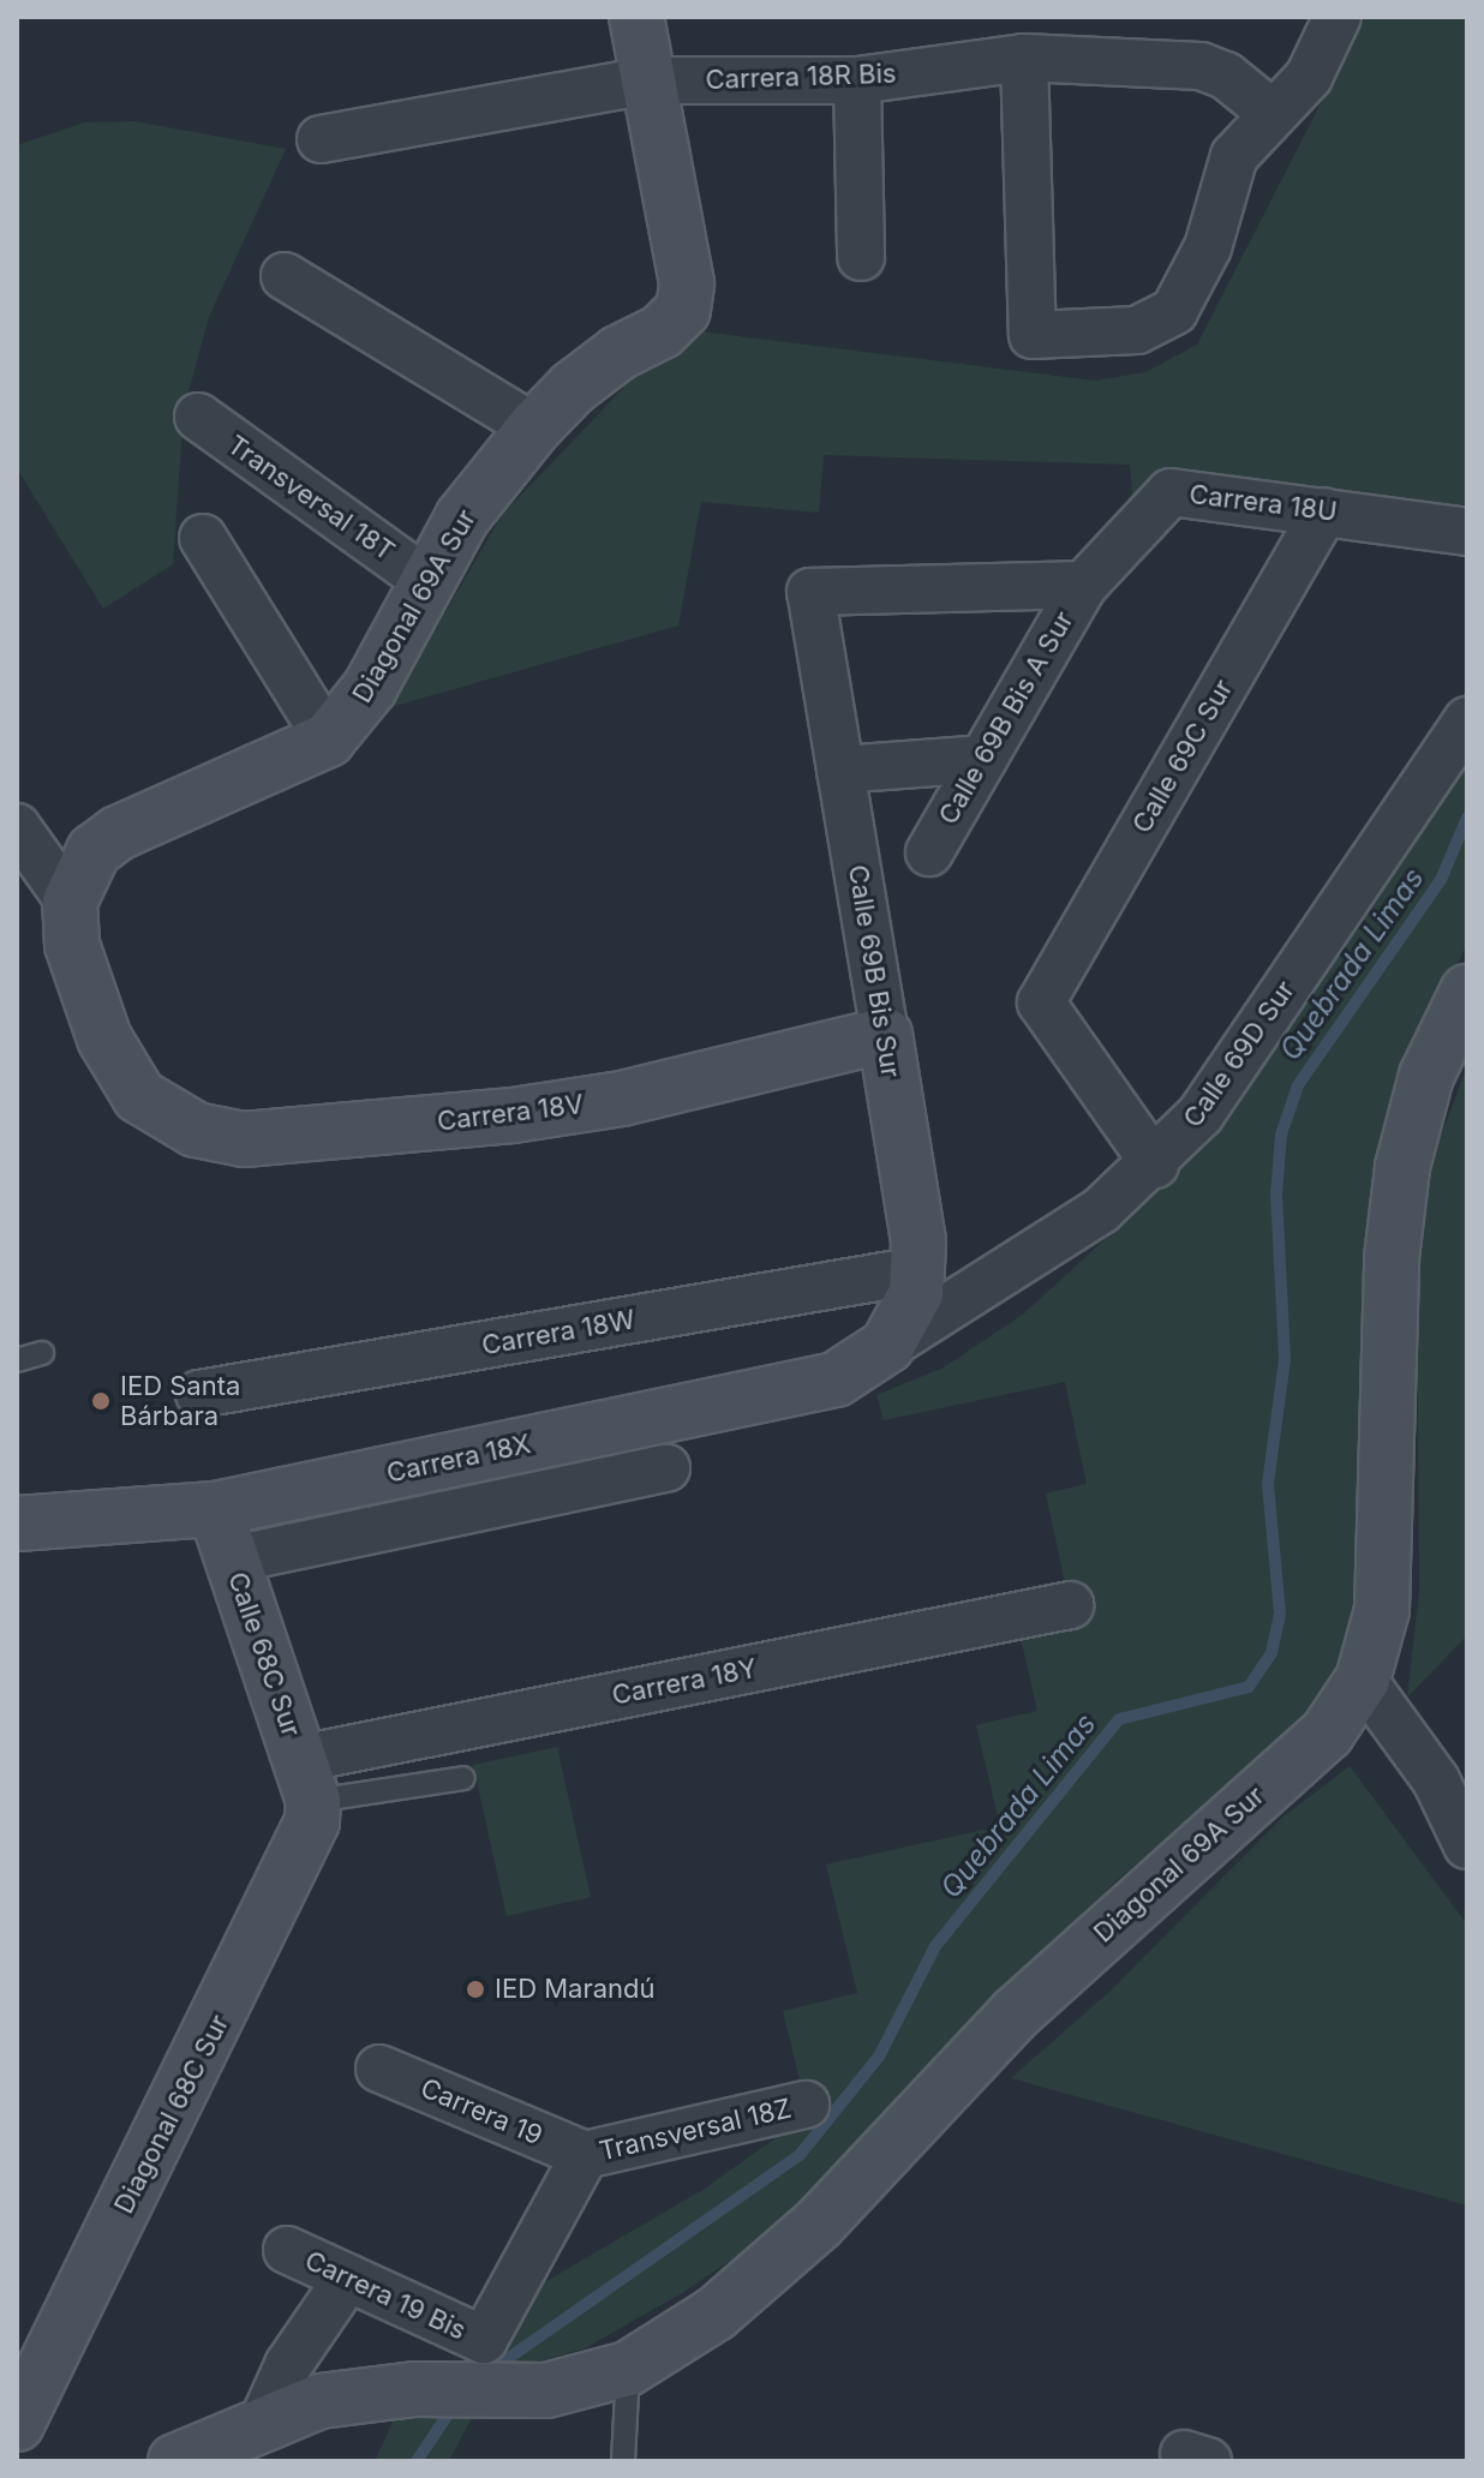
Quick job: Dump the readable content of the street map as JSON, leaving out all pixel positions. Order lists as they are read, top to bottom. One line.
{"streets":{"street":["Carrera 18R Bis","Transversal 18T","Carrera 18U","Diagonal 69A Sur","Calle 69B Bis A Sur","Calle 69C Sur","Calle 69B Bis Sur","Calle 69D Sur","Carrera 18V","Carrera 18W","Carrera 18X","Calle 68C Sur","Carrera 18Y","Carrera 19","Diagonal 68C Sur","Transversal 18Z","Carrera 19 Bis"]},"crossings":[["Carrera 18R Bis","Diagonal 69A Sur"],["Transversal 18T","Diagonal 69A Sur"],["Carrera 18U","Calle 69B Bis A Sur"],["Carrera 18U","Calle 69C Sur"],["Carrera 18U","Calle 69B Bis Sur"],["Diagonal 69A Sur","Carrera 18V"],["Calle 69B Bis A Sur","Calle 69B Bis Sur"],["Calle 69C Sur","Calle 69D Sur"],["Calle 69B Bis Sur","Calle 69D Sur"],["Calle 69B Bis Sur","Carrera 18V"],["Calle 69B Bis Sur","Carrera 18W"],["Calle 69B Bis Sur","Carrera 18X"],["Calle 69D Sur","Carrera 18X"],["Carrera 18X","Calle 68C Sur"],["Calle 68C Sur","Carrera 18Y"],["Calle 68C Sur","Diagonal 68C Sur"],["Carrera 18Y","Diagonal 68C Sur"],["Carrera 19","Transversal 18Z"],["Carrera 19","Carrera 19 Bis"],["Transversal 18Z","Carrera 19 Bis"]],"water":["Quebrada Limas"],"places":["IED Santa Bárbara","IED Marandú"]}
